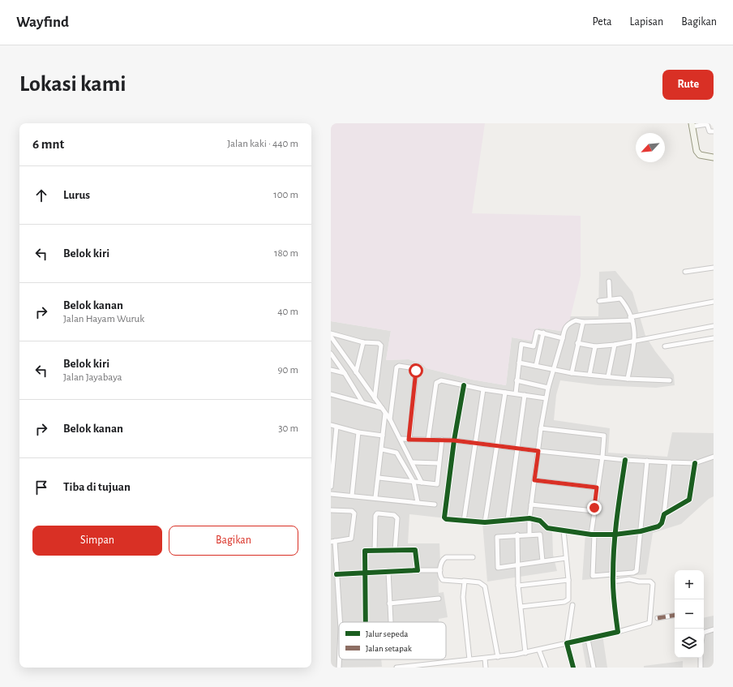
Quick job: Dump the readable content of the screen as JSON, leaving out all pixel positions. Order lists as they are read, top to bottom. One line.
{"legend":["Jalur sepeda","Jalan setapak"],"north":"bottom left","page":{"header":"Wayfind","nav":["Peta","Lapisan","Bagikan"],"buttons":["Rute",["Simpan","Bagikan"]],"title":"Lokasi kami","heading":["6 mnt","Jalan kaki · 440 m"],"list":[["Lurus","100 m"],["Belok kiri","180 m"],["Belok kanan","Jalan Hayam Wuruk","40 m"],["Belok kiri","Jalan Jayabaya","90 m"],["Belok kanan","30 m"],"Tiba di tujuan"],"map_buttons":["+","−"]}}
